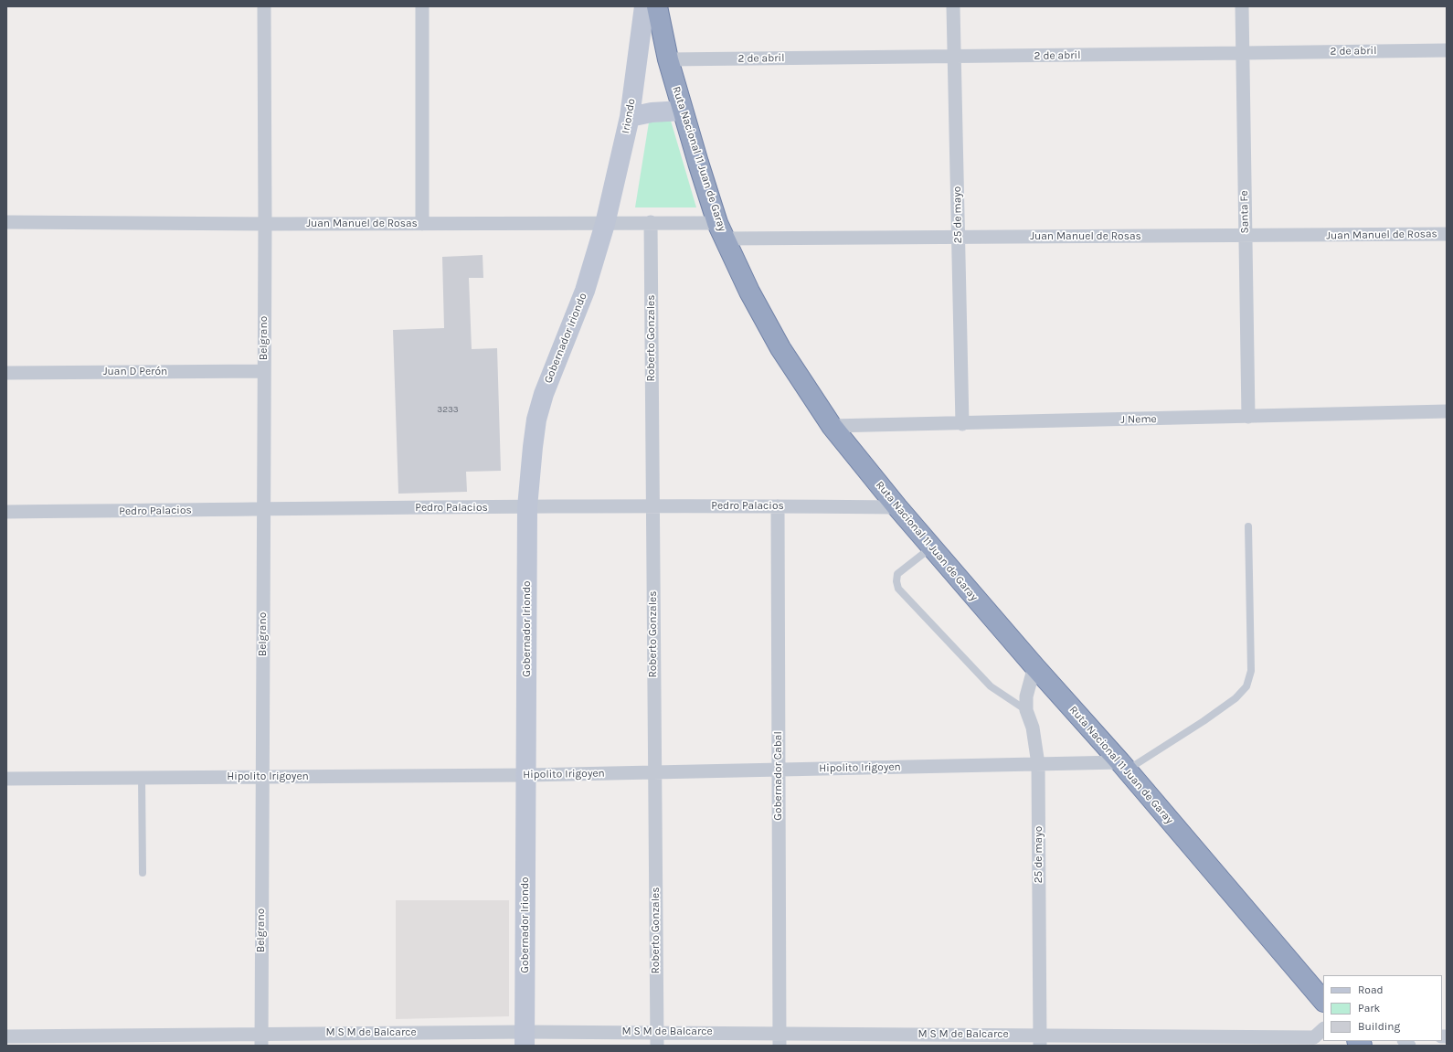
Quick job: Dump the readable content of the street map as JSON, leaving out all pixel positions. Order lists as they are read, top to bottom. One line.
{"streets":{"highway":["Ruta Nacional 11 Juan de Garay"],"main road":["Iriondo","Gobernador Iriondo"],"street":["2 de abril","Santa Fe","25 de mayo","Juan Manuel de Rosas","Belgrano","Roberto Gonzales","Juan D Perón","J Neme","Pedro Palacios","Hipolito Irigoyen","Gobernador Cabal","M S M de Balcarce"]},"crossings":[["2 de abril","Ruta Nacional 11 Juan de Garay"],["2 de abril","Santa Fe"],["2 de abril","25 de mayo"],["Iriondo","Juan Manuel de Rosas"],["Iriondo","Gobernador Iriondo"],["Ruta Nacional 11 Juan de Garay","25 de mayo"],["Ruta Nacional 11 Juan de Garay","Juan Manuel de Rosas"],["Ruta Nacional 11 Juan de Garay","J Neme"],["Ruta Nacional 11 Juan de Garay","Pedro Palacios"],["Ruta Nacional 11 Juan de Garay","Hipolito Irigoyen"],["Santa Fe","Juan Manuel de Rosas"],["Santa Fe","J Neme"],["25 de mayo","Juan Manuel de Rosas"],["25 de mayo","J Neme"],["25 de mayo","Hipolito Irigoyen"],["25 de mayo","M S M de Balcarce"],["Juan Manuel de Rosas","Belgrano"],["Juan Manuel de Rosas","Gobernador Iriondo"],["Juan Manuel de Rosas","Roberto Gonzales"],["Belgrano","Juan D Perón"],["Belgrano","Pedro Palacios"],["Belgrano","Hipolito Irigoyen"],["Belgrano","M S M de Balcarce"],["Gobernador Iriondo","Pedro Palacios"],["Gobernador Iriondo","Hipolito Irigoyen"],["Gobernador Iriondo","M S M de Balcarce"],["Roberto Gonzales","Pedro Palacios"],["Roberto Gonzales","Hipolito Irigoyen"],["Roberto Gonzales","M S M de Balcarce"],["Pedro Palacios","Gobernador Cabal"],["Hipolito Irigoyen","Gobernador Cabal"],["Gobernador Cabal","M S M de Balcarce"]],"house_numbers":["3233"],"legend":["Road","Park","Building"]}
